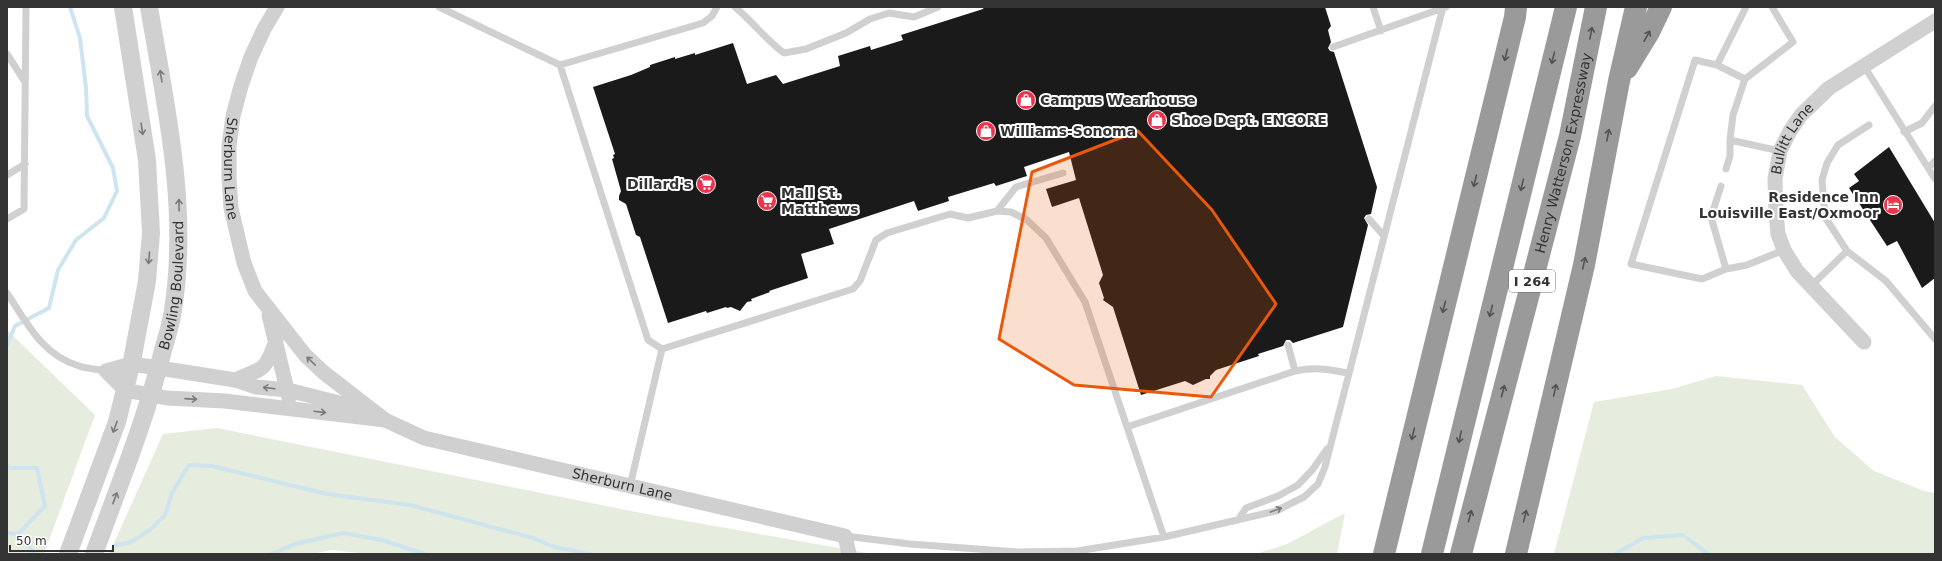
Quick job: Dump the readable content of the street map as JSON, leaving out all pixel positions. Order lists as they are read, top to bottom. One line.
{"streets":{"highway":["Henry Watterson Expressway","I 264"],"street":["Bullitt Lane","Sherburn Lane","Bowling Boulevard"]},"crossings":[["Sherburn Lane","Bowling Boulevard"]],"places":{"shop":["Campus Wearhouse","Shoe Dept. ENCORE","Williams-Sonoma"],"supermarket":["Dillard's","Mall St. Matthews"],"hotel":["Residence Inn Louisville East/Oxmoor"]},"scale_bar":"50 m"}
